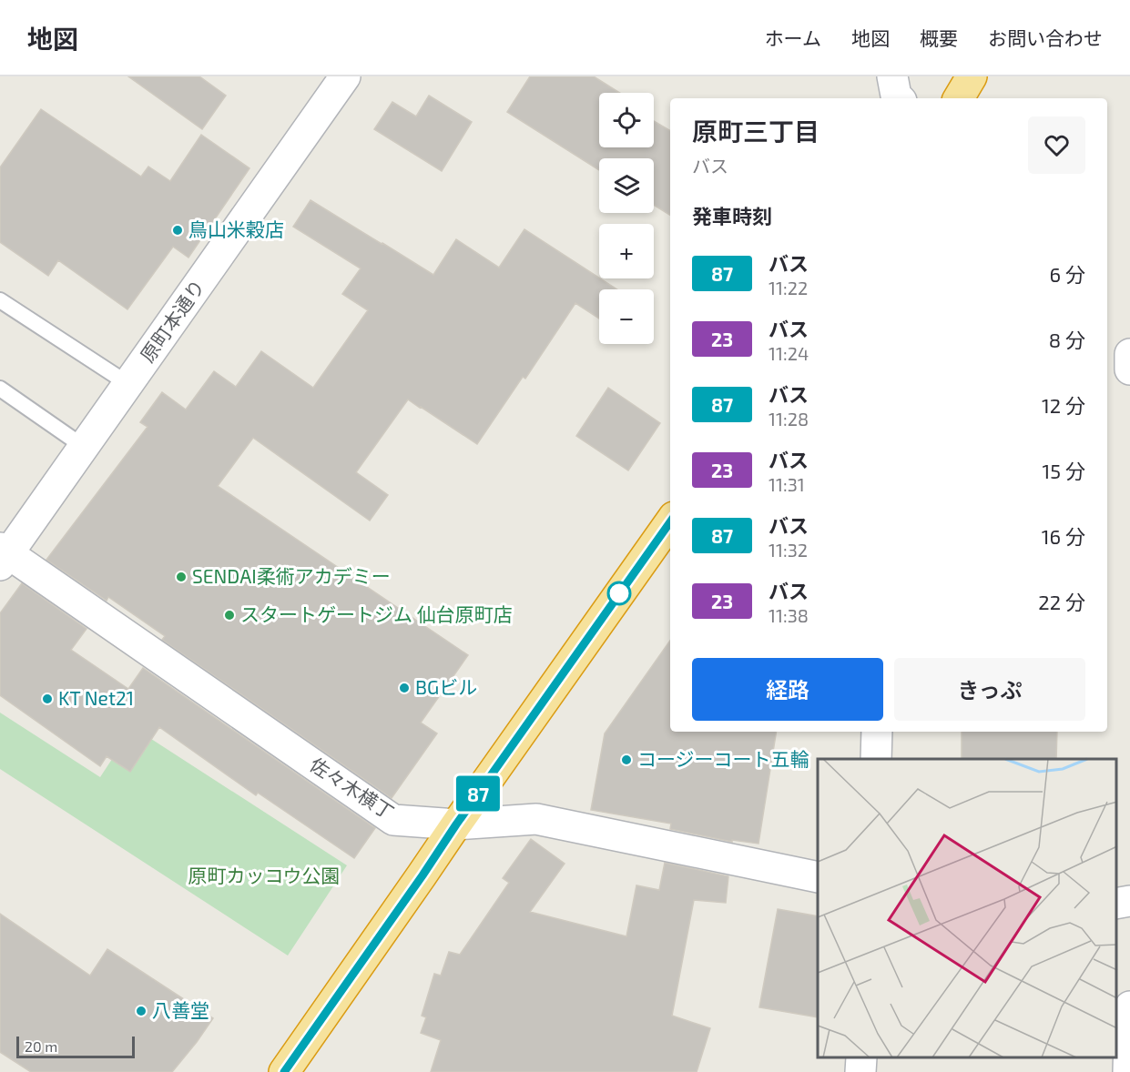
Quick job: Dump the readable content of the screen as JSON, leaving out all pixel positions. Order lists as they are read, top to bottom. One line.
{"streets":{"street":["原町本通り","佐々木横丁"]},"crossings":[["原町本通り","佐々木横丁"]],"parks":["原町カッコウ公園"],"places":["鳥山米穀店","SENDAI柔術アカデミー","スタートゲートジム 仙台原町店","BGビル","KT Net21","コージーコート五輪","八善堂"],"lines":["bus line 87"],"scale_bar":"20 m","page":{"header":"地図","nav":["ホーム","地図","概要","お問い合わせ"],"on_map":"87","map_buttons":["+","−"],"heading":[["原町三丁目","バス"],"発車時刻"],"list":[{"mark":"87","name":"バス","note":"11:22","value":"6 分"},{"mark":"23","name":"バス","note":"11:24","value":"8 分"},{"mark":"87","name":"バス","note":"11:28","value":"12 分"},{"mark":"23","name":"バス","note":"11:31","value":"15 分"},{"mark":"87","name":"バス","note":"11:32","value":"16 分"},{"mark":"23","name":"バス","note":"11:38","value":"22 分"}],"buttons":["経路","きっぷ"],"scale":"20 m"}}
